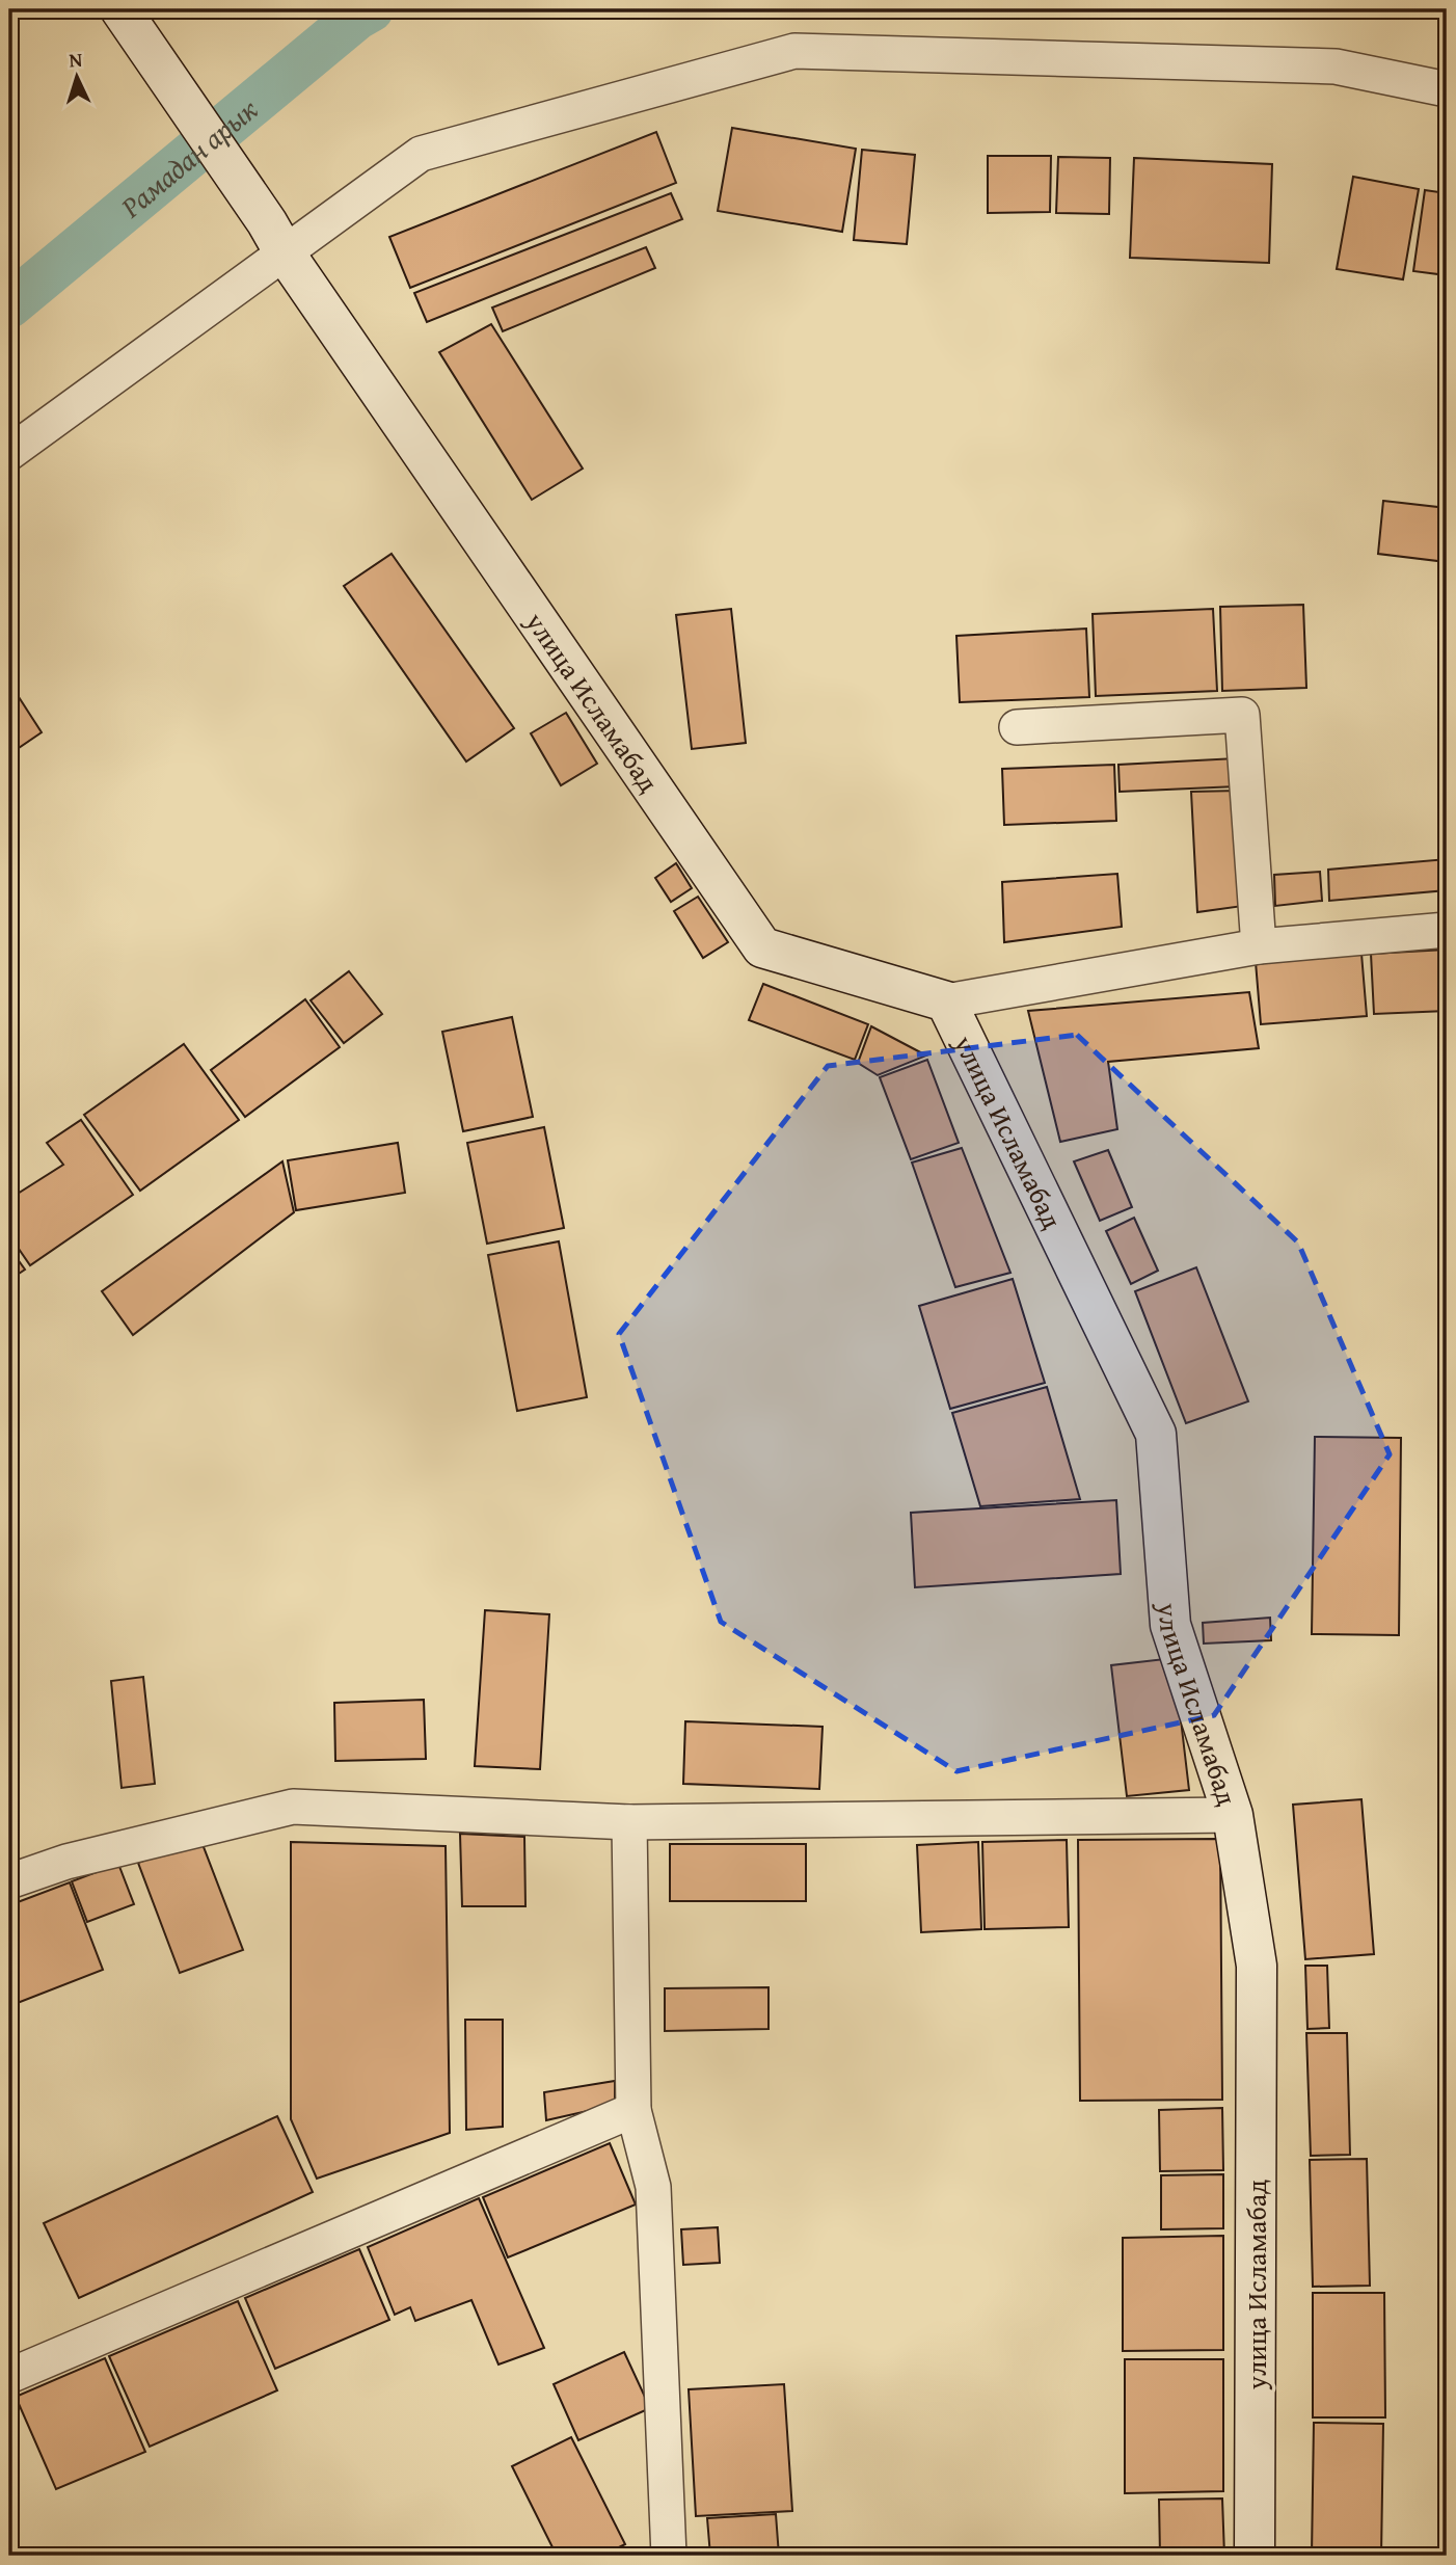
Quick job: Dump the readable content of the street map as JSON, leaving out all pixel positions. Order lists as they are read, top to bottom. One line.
{"streets":{"street":["улица Исламабад"]},"water":["Рамадан арык"],"north":"top"}
